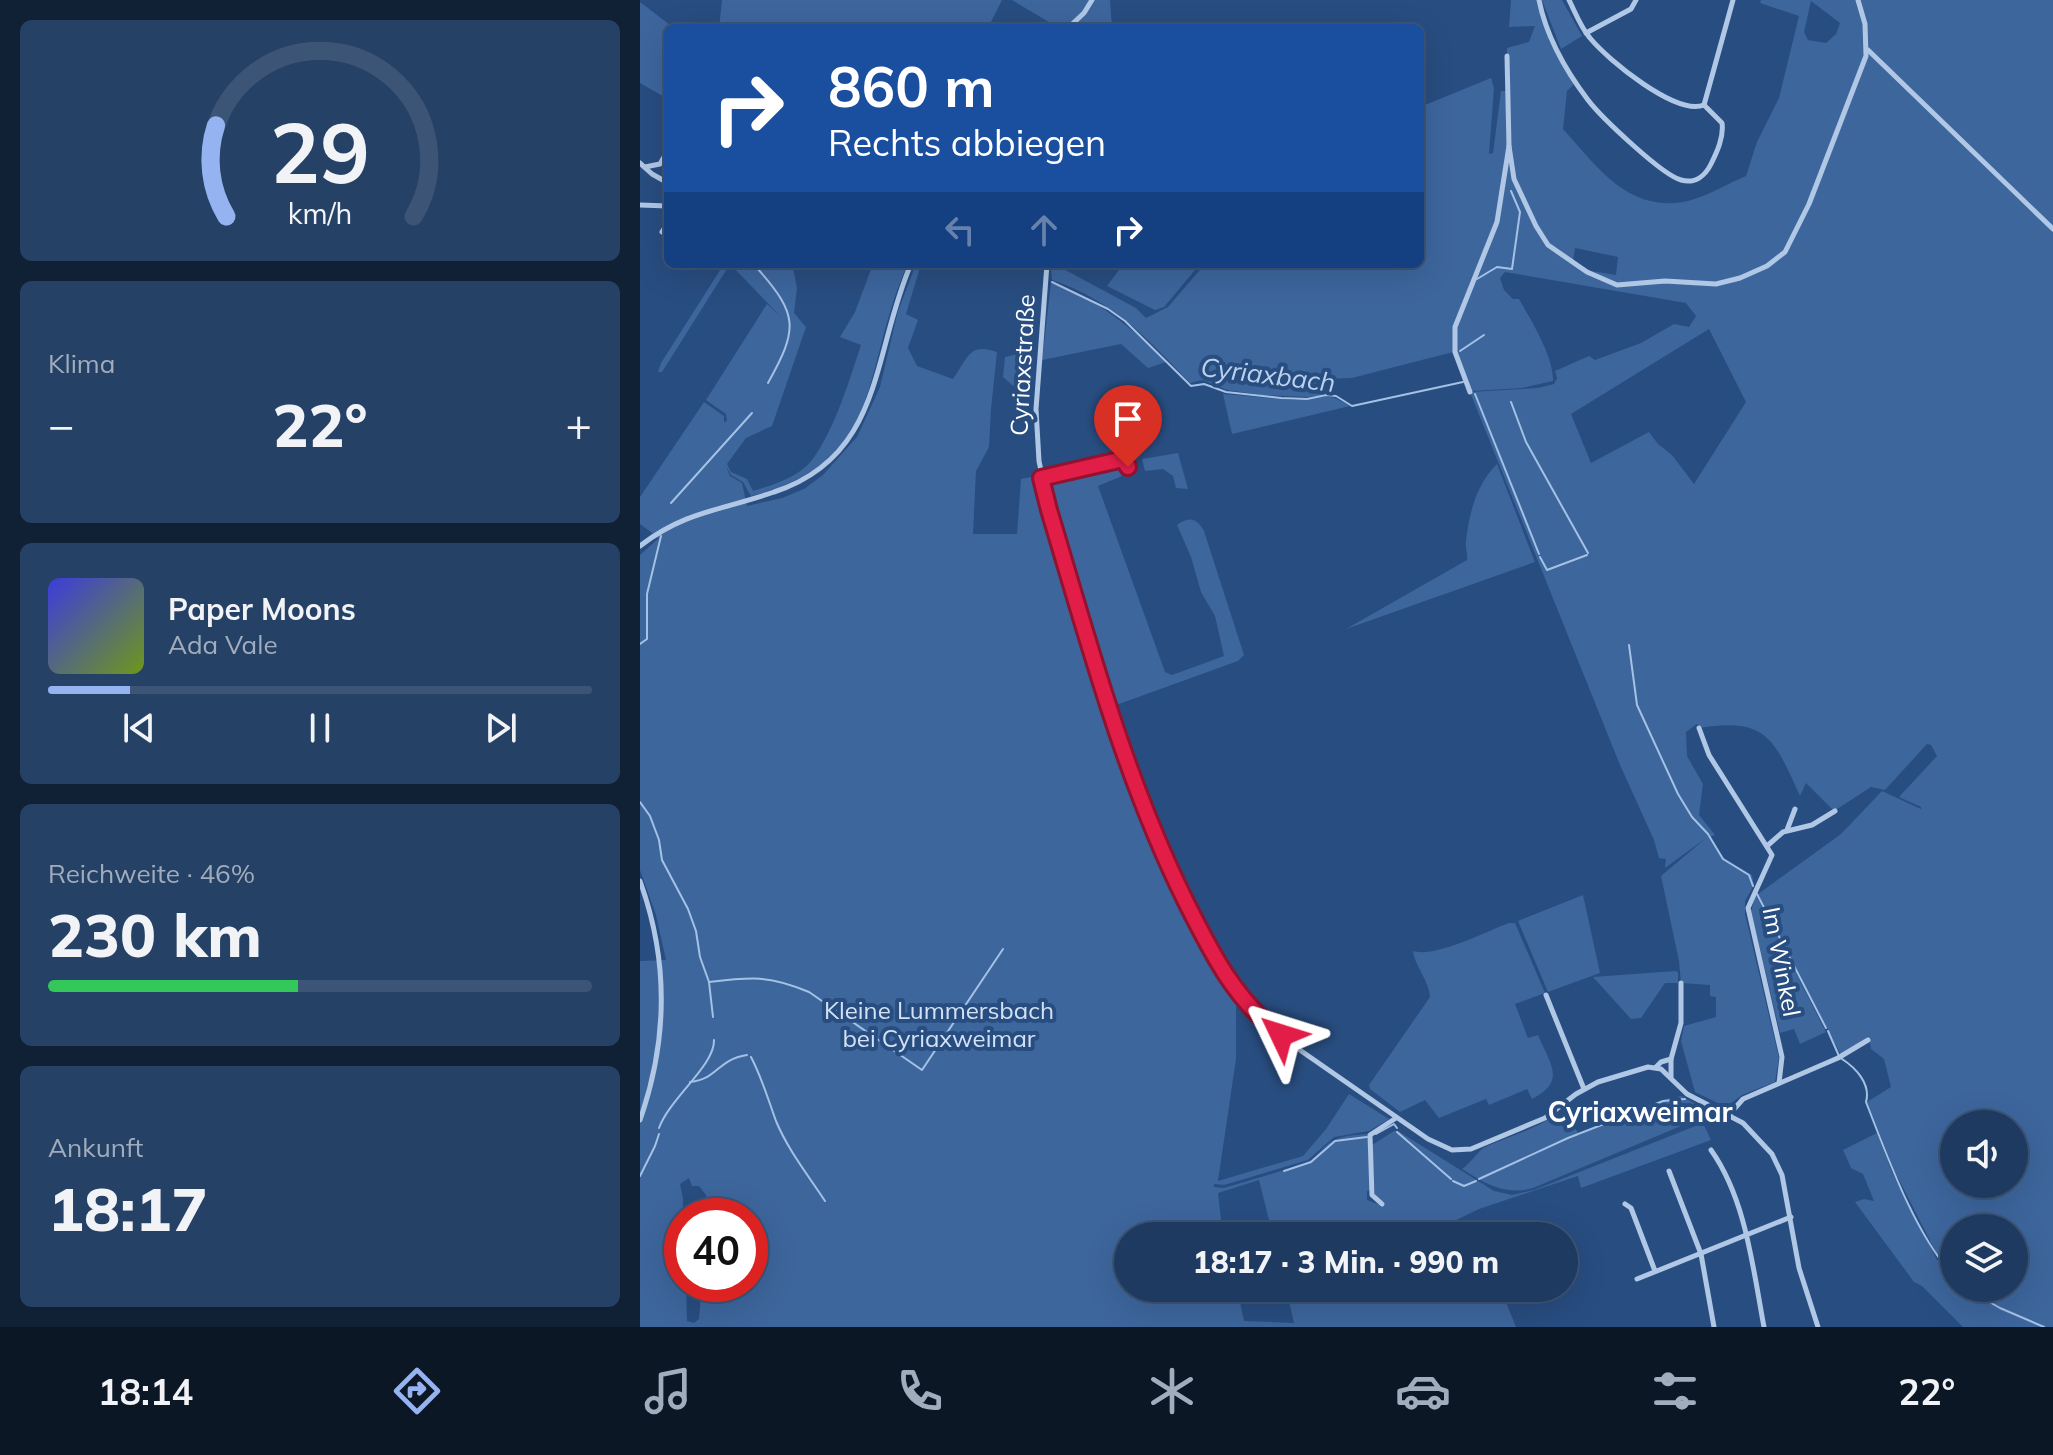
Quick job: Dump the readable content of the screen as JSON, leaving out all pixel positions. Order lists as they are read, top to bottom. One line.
{"streets":{"street":["Cyriaxstraße","Im Winkel"]},"districts":["Cyriaxweimar"],"water":["Cyriaxbach"],"parks":["Kleine Lummersbach bei Cyriaxweimar"],"page":{"turn":["860 m","Rechts abbiegen"],"tile":["Klima",["Reichweite · 46%","230 km"],["Ankunft","18:17"]],"heat":["−","22°","+"],"song":["Paper Moons","Ada Vale"],"limit":"40","trip":"18:17 · 3 Min. · 990 m","tabs":["18:14","22°"],"gauge":["29","km/h"]}}
